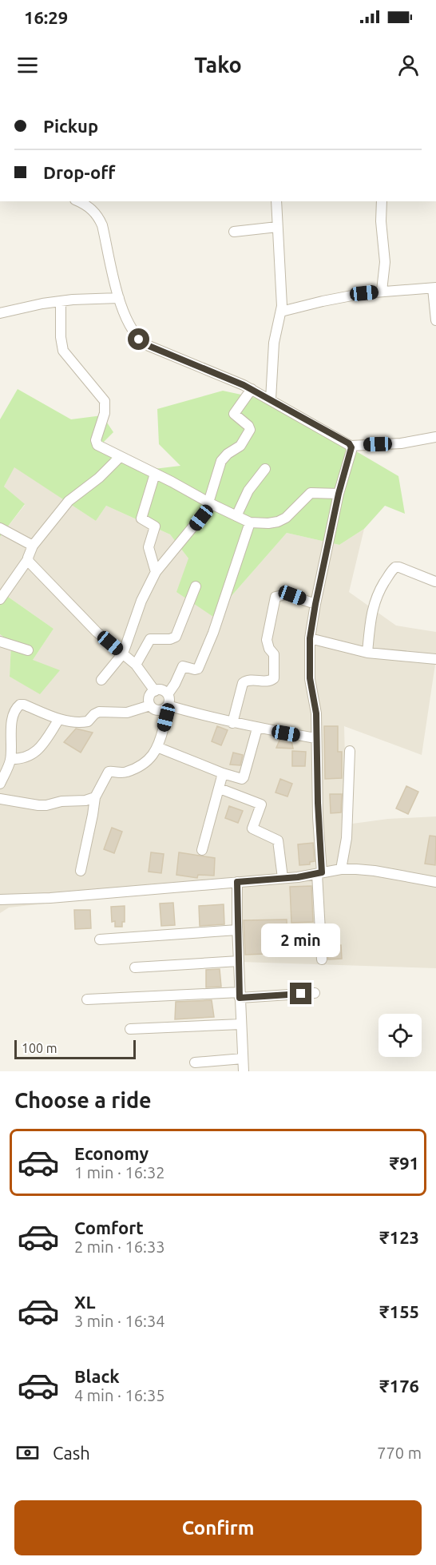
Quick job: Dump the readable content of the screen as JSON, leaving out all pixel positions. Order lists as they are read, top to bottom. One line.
{"scale_bar":"100 m","page":{"status":"16:29","header":"Tako","banner":["Pickup","Drop-off"],"bubble":"2 min","scale":"100 m","heading":"Choose a ride","list":[{"name":"Economy","note":"1 min · 16:32","value":"₹91"},{"name":"Comfort","note":"2 min · 16:33","value":"₹123"},{"name":"XL","note":"3 min · 16:34","value":"₹155"},{"name":"Black","note":"4 min · 16:35","value":"₹176"}],"pay":["Cash","770 m"],"buttons":"Confirm"}}
